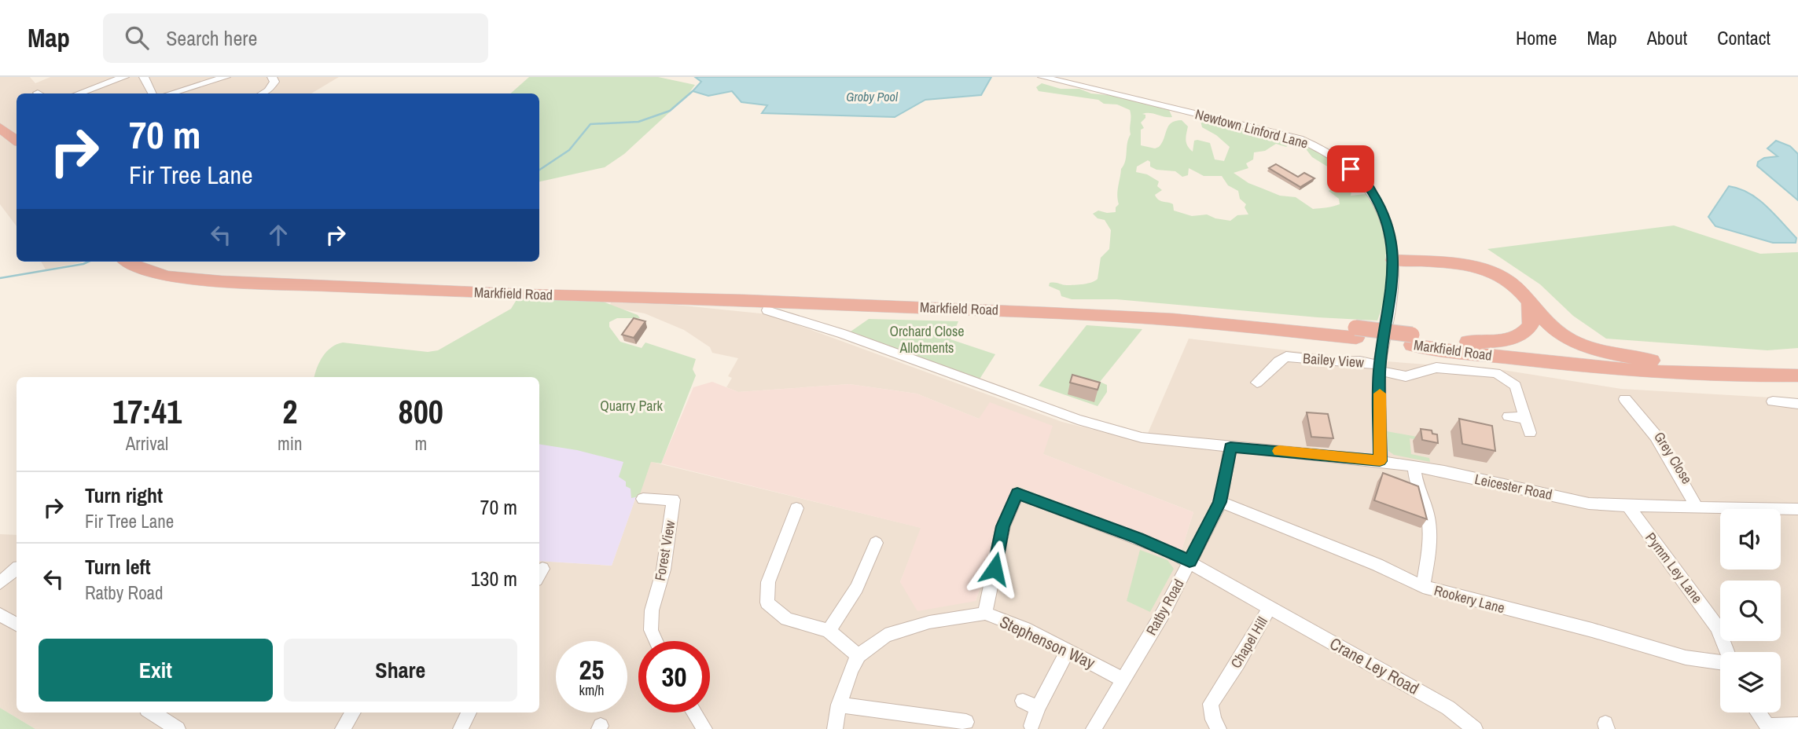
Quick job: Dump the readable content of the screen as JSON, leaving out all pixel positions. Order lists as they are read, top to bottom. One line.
{"streets":{"highway":["Markfield Road"],"street":["Newtown Linford Lane","Bailey View","Grey Close","Leicester Road","Forest View","Pymm Ley Lane","Rookery Lane","Ratby Road","Stephenson Way","Chapel Hill","Crane Ley Road"]},"crossings":[["Newtown Linford Lane","Bailey View"],["Newtown Linford Lane","Leicester Road"],["Grey Close","Leicester Road"],["Leicester Road","Pymm Ley Lane"],["Leicester Road","Ratby Road"],["Rookery Lane","Ratby Road"],["Ratby Road","Stephenson Way"],["Ratby Road","Chapel Hill"],["Stephenson Way","Chapel Hill"],["Chapel Hill","Crane Ley Road"]],"water":["Groby Pool"],"parks":["Orchard Close Allotments","Quarry Park"],"page":{"header":"Map","search":"Search here","nav":["Home","Map","About","Contact"],"turn":["70 m","Fir Tree Lane"],"eta":["17:41","Arrival","2","min","800","m"],"list":[{"name":"Turn right","note":"Fir Tree Lane","value":"70 m"},{"name":"Turn left","note":"Ratby Road","value":"130 m"}],"buttons":["Exit","Share"],"speed":"25 km/h","limit":"30"}}
